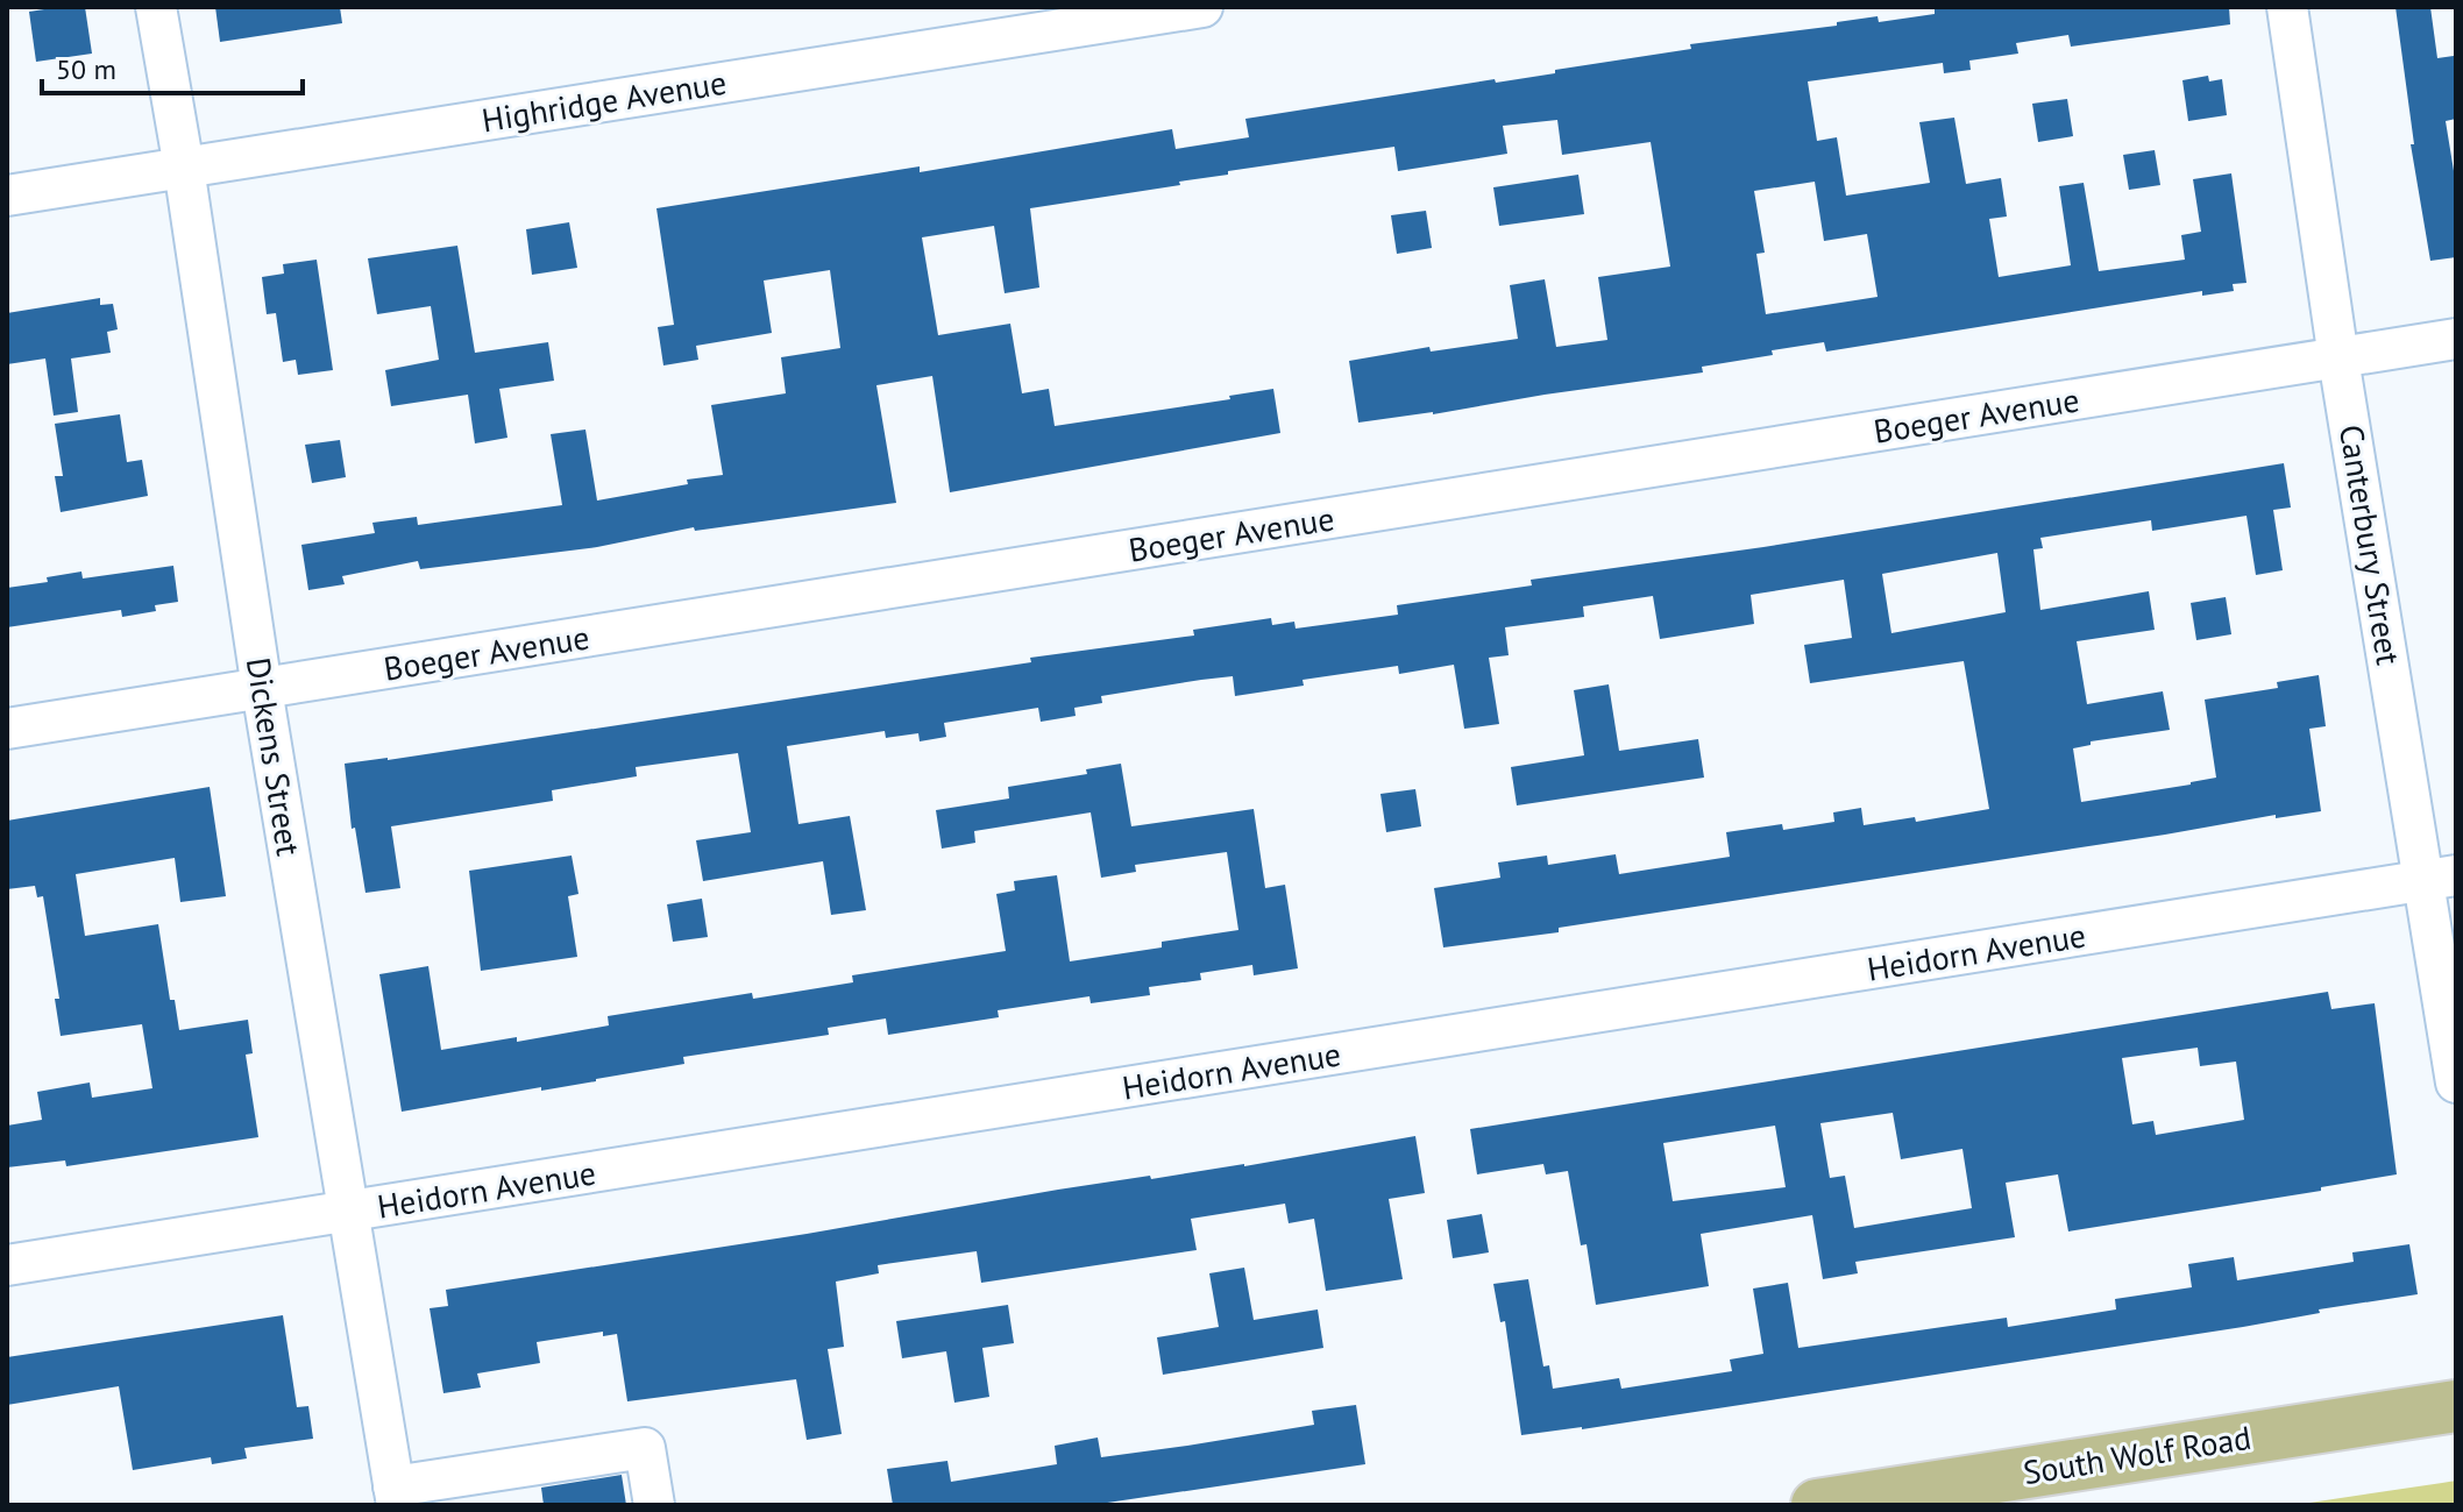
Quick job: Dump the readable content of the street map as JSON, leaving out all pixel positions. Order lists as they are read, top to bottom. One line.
{"streets":{"main road":["South Wolf Road"],"street":["Highridge Avenue","Boeger Avenue","Canterbury Street","Dickens Street","Heidorn Avenue"]},"crossings":[["Highridge Avenue","Dickens Street"],["Boeger Avenue","Canterbury Street"],["Boeger Avenue","Dickens Street"],["Canterbury Street","Heidorn Avenue"],["Dickens Street","Heidorn Avenue"]],"scale_bar":"50 m"}
